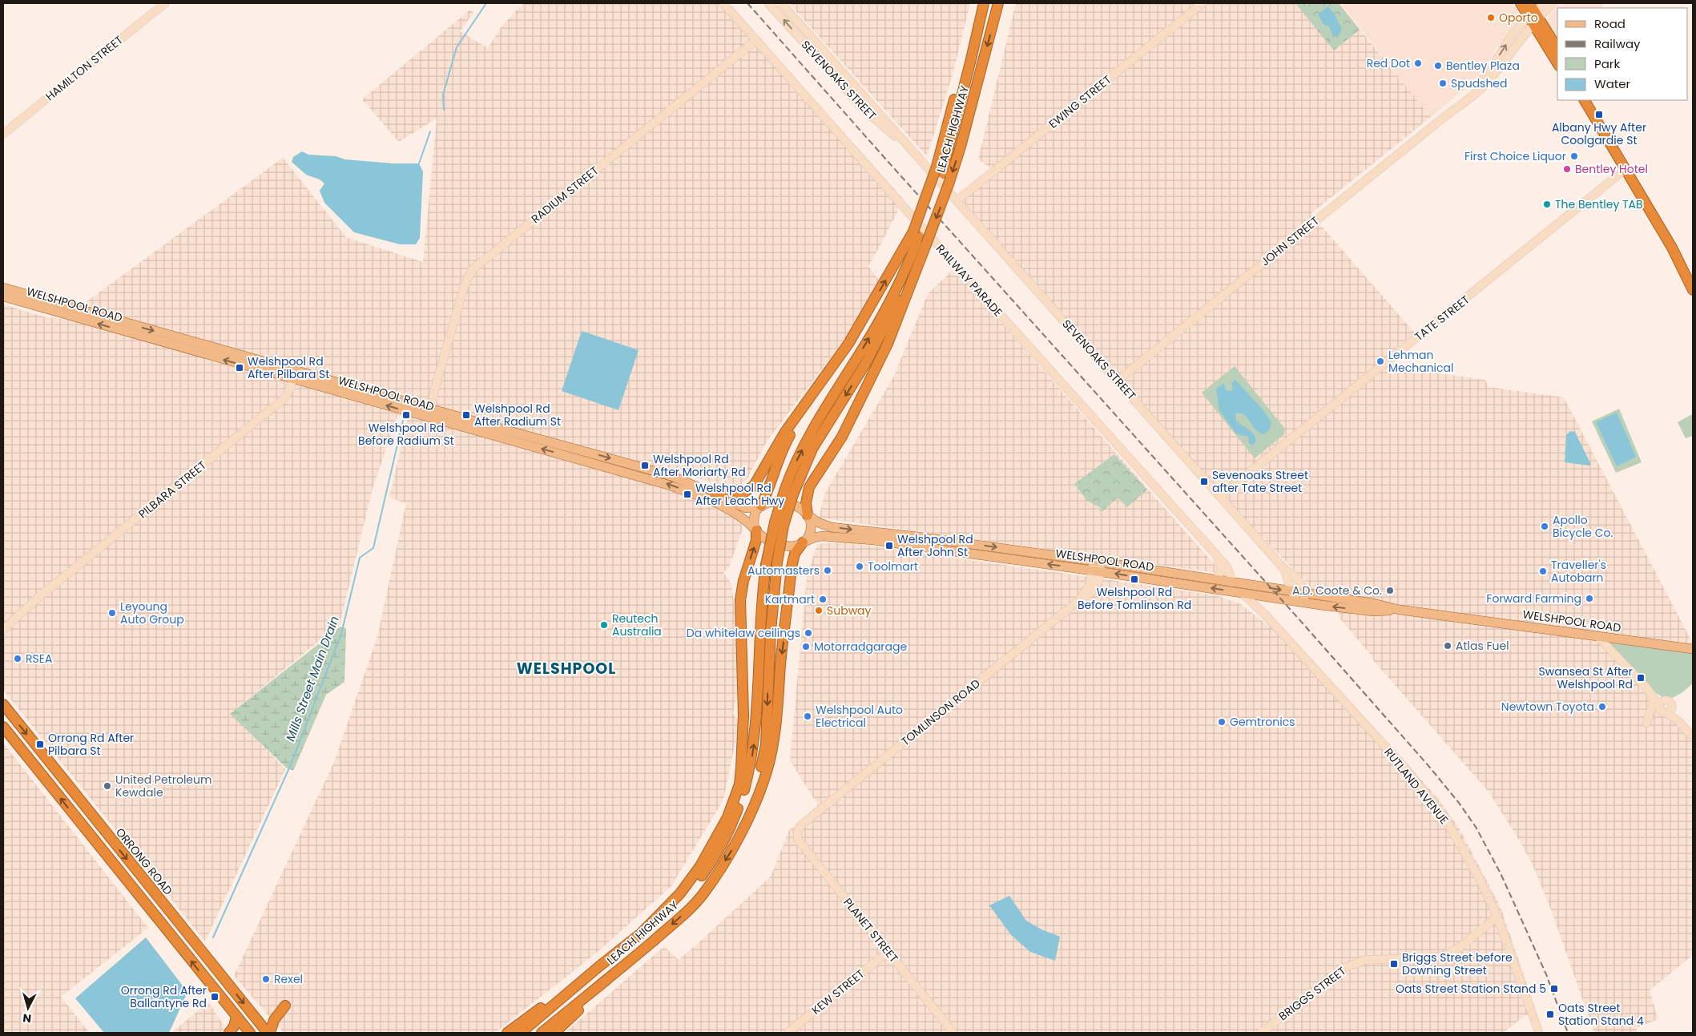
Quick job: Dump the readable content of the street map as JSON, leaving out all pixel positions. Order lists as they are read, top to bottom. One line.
{"streets":{"highway":["LEACH HIGHWAY","ORRONG ROAD"],"main road":["WELSHPOOL ROAD"],"street":["HAMILTON STREET","SEVENOAKS STREET","EWING STREET","RADIUM STREET","JOHN STREET","RAILWAY PARADE","TATE STREET","PILBARA STREET","TOMLINSON ROAD","RUTLAND AVENUE","PLANET STREET","KEW STREET","BRIGGS STREET"]},"crossings":[["SEVENOAKS STREET","EWING STREET"],["SEVENOAKS STREET","JOHN STREET"],["SEVENOAKS STREET","WELSHPOOL ROAD"],["SEVENOAKS STREET","TATE STREET"],["RADIUM STREET","RAILWAY PARADE"],["RADIUM STREET","WELSHPOOL ROAD"],["RAILWAY PARADE","WELSHPOOL ROAD"],["WELSHPOOL ROAD","PILBARA STREET"],["WELSHPOOL ROAD","TOMLINSON ROAD"],["WELSHPOOL ROAD","RUTLAND AVENUE"],["TOMLINSON ROAD","PLANET STREET"],["RUTLAND AVENUE","BRIGGS STREET"],["PLANET STREET","KEW STREET"]],"districts":["WELSHPOOL"],"water":["Mills Street Main Drain"],"places":{"other":["Oporto","Red Dot","Bentley Plaza","Spudshed","First Choice Liquor","Bentley Hotel","The Bentley TAB","Lehman Mechanical","Apollo Bicycle Co.","Toolmart","Automasters","Traveller's Autobarn","A.D. Coote & Co.","Forward Farming","Kartmart","Subway","Leyoung Auto Group","Reutech Australia","Da whitelaw ceilings","Atlas Fuel","Motorradgarage","RSEA","Newtown Toyota","Welshpool Auto Electrical","Gemtronics","United Petroleum Kewdale","Rexel"],"transit":["Albany Hwy After Coolgardie St","Welshpool Rd After Pilbara St","Welshpool Rd Before Radium St","Welshpool Rd After Radium St","Welshpool Rd After Moriarty Rd","Sevenoaks Street after Tate Street","Welshpool Rd After Leach Hwy","Welshpool Rd After John St","Welshpool Rd Before Tomlinson Rd","Swansea St After Welshpool Rd","Orrong Rd After Pilbara St","Briggs Street before Downing Street","Oats Street Station Stand 5","Orrong Rd After Ballantyne Rd","Oats Street Station Stand 4"]},"legend":["Road","Railway","Park","Water"],"north":"bottom"}
